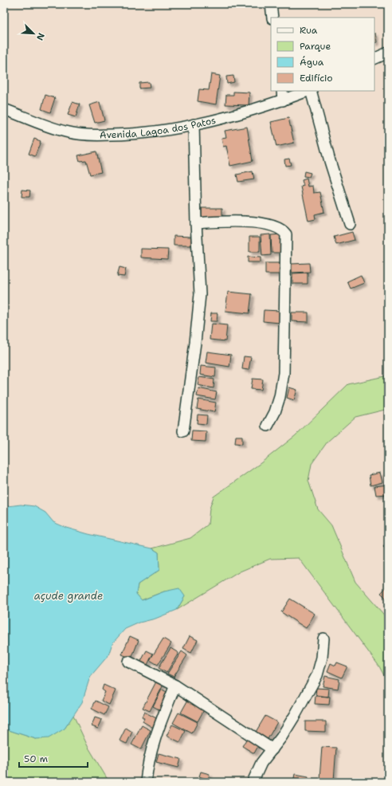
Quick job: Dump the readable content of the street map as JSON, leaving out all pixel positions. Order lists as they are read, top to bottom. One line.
{"streets":{"street":["Avenida Lagoa dos Patos"]},"water":["açude grande"],"legend":["Rua","Parque","Água","Edifício"],"scale_bar":"50 m","north":"bottom right"}
